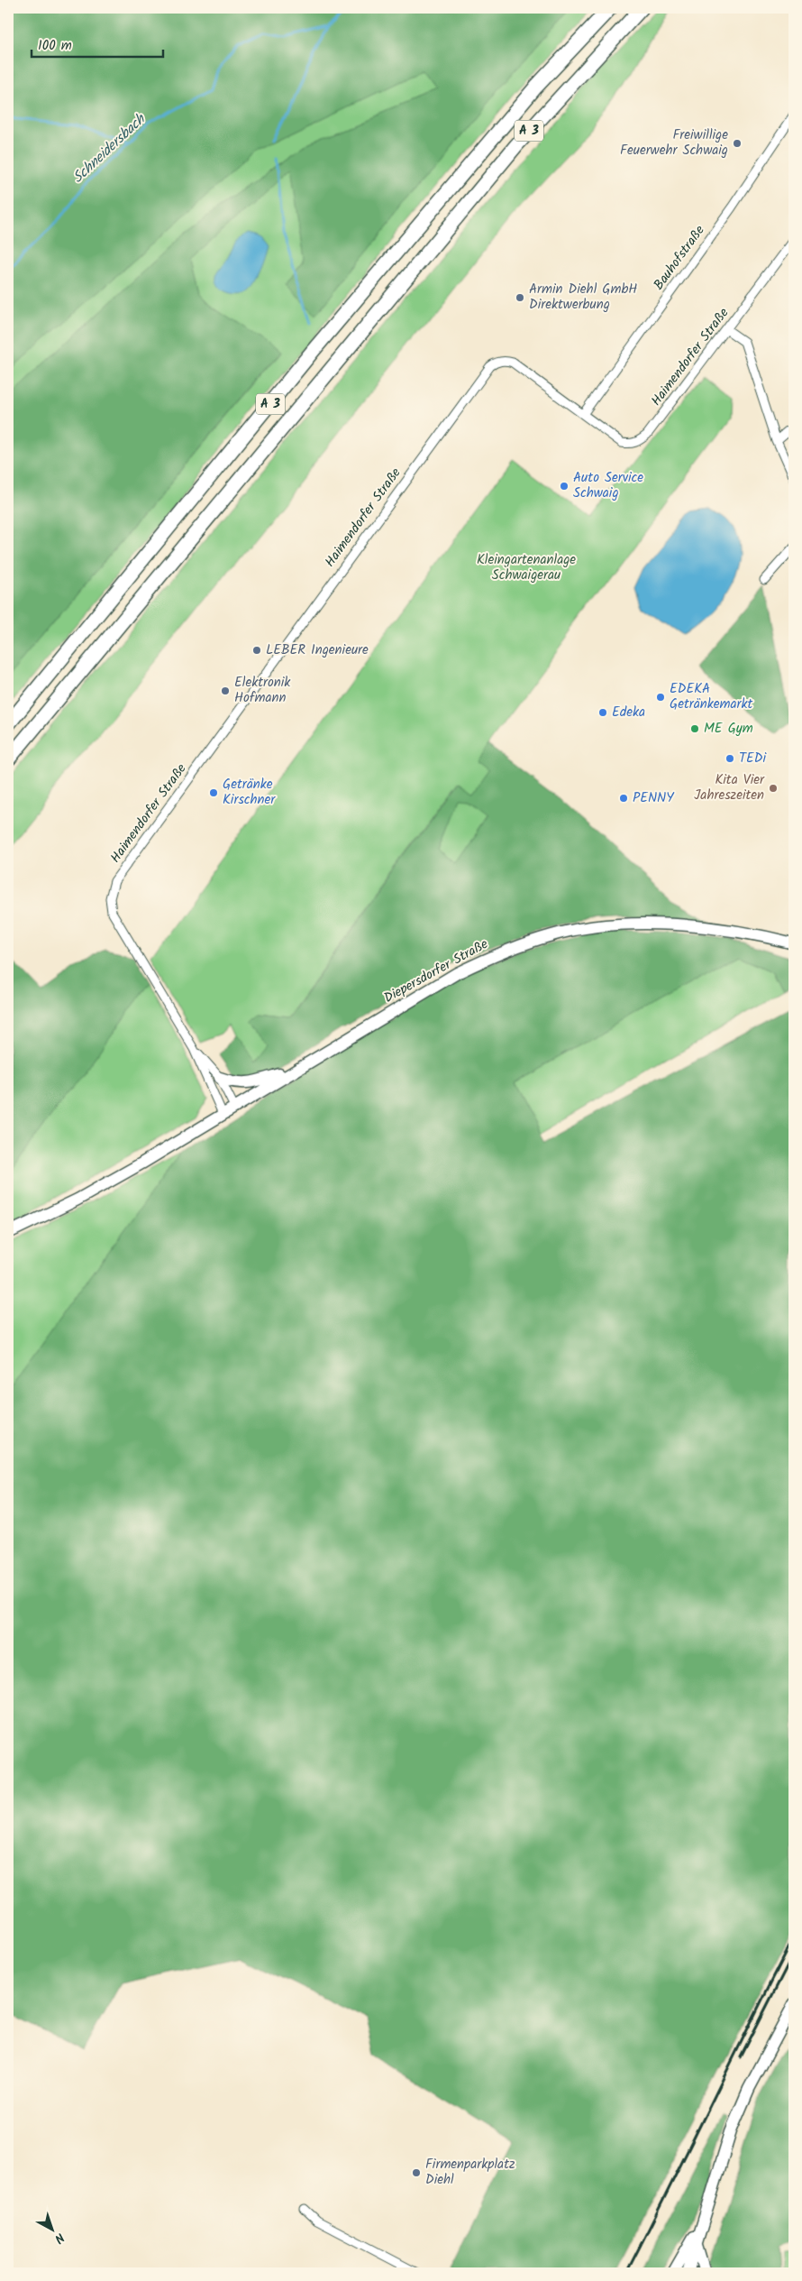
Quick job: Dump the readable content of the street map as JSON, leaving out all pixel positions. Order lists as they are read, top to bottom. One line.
{"streets":{"highway":["A 3"],"street":["Bauhofstraße","Haimendorfer Straße","Diepersdorfer Straße"]},"crossings":[["Bauhofstraße","Haimendorfer Straße"],["Haimendorfer Straße","Diepersdorfer Straße"]],"water":["Schneidersbach"],"parks":["Kleingartenanlage Schwaigerau"],"places":["Freiwillige Feuerwehr Schwaig","Armin Diehl GmbH Direktwerbung","Auto Service Schwaig","LEBER Ingenieure","Elektronik Hofmann","EDEKA Getränkemarkt","Edeka","ME Gym","TEDi","Kita Vier Jahreszeiten","Getränke Kirschner","PENNY","Firmenparkplatz Diehl"],"scale_bar":"100 m","north":"bottom right"}
